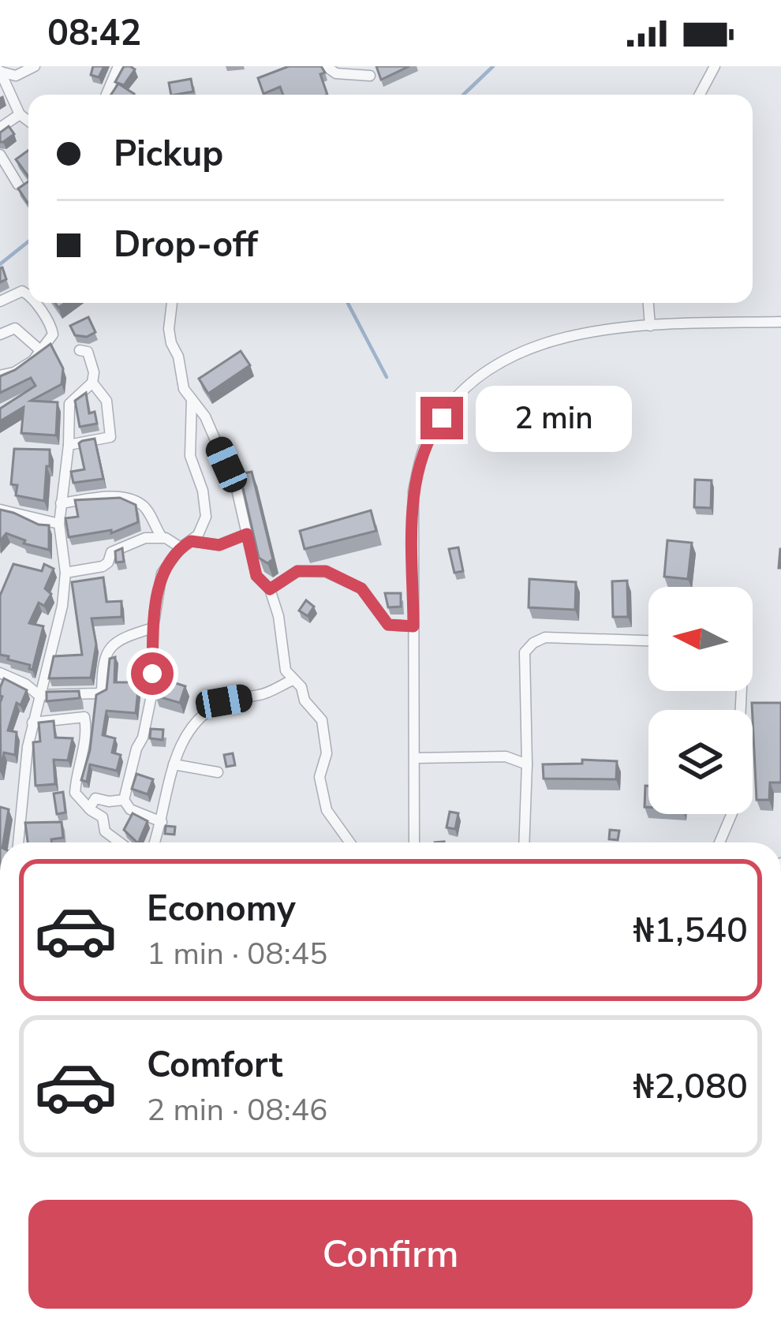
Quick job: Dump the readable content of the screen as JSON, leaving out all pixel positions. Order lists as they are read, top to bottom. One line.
{"north":"left","page":{"status":"08:42","banner":["Pickup","Drop-off"],"bubble":"2 min","list":[{"name":"Economy","note":"1 min · 08:45","value":"₦1,540"},{"name":"Comfort","note":"2 min · 08:46","value":"₦2,080"}],"buttons":"Confirm"}}
